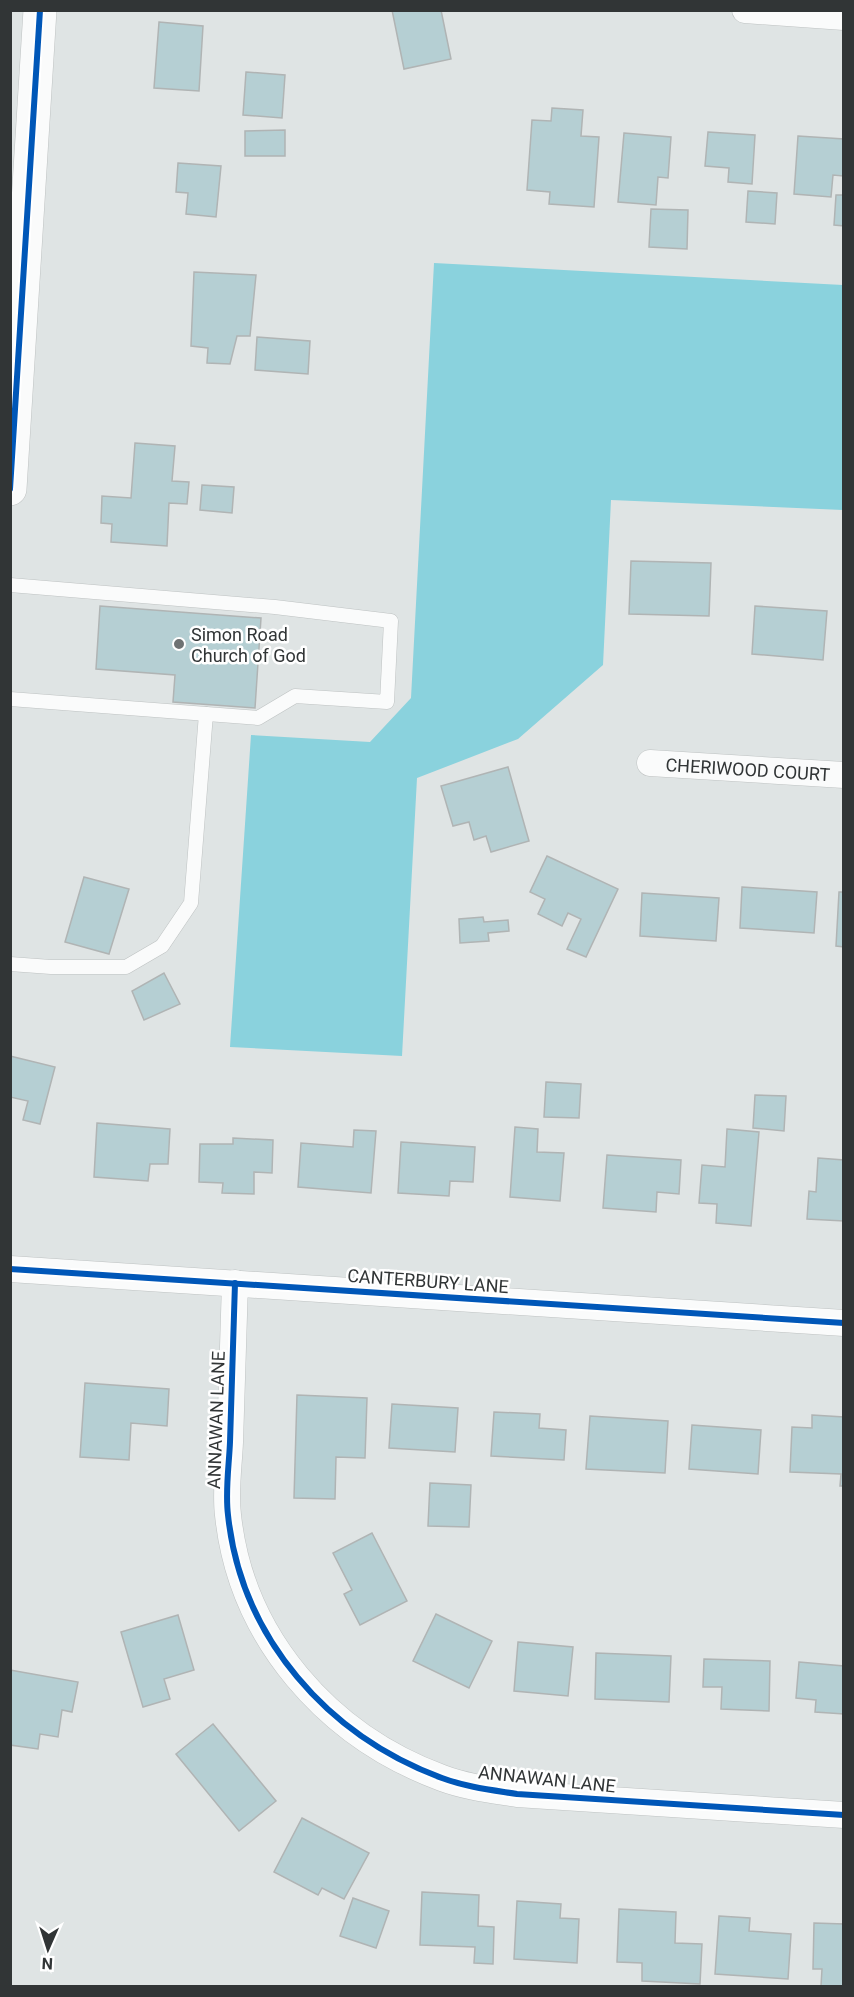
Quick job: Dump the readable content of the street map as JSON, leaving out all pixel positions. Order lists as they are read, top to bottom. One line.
{"streets":{"street":["CHERIWOOD COURT","CANTERBURY LANE","ANNAWAN LANE"]},"crossings":[["CANTERBURY LANE","ANNAWAN LANE"]],"places":["Simon Road Church of God"],"north":"bottom"}
